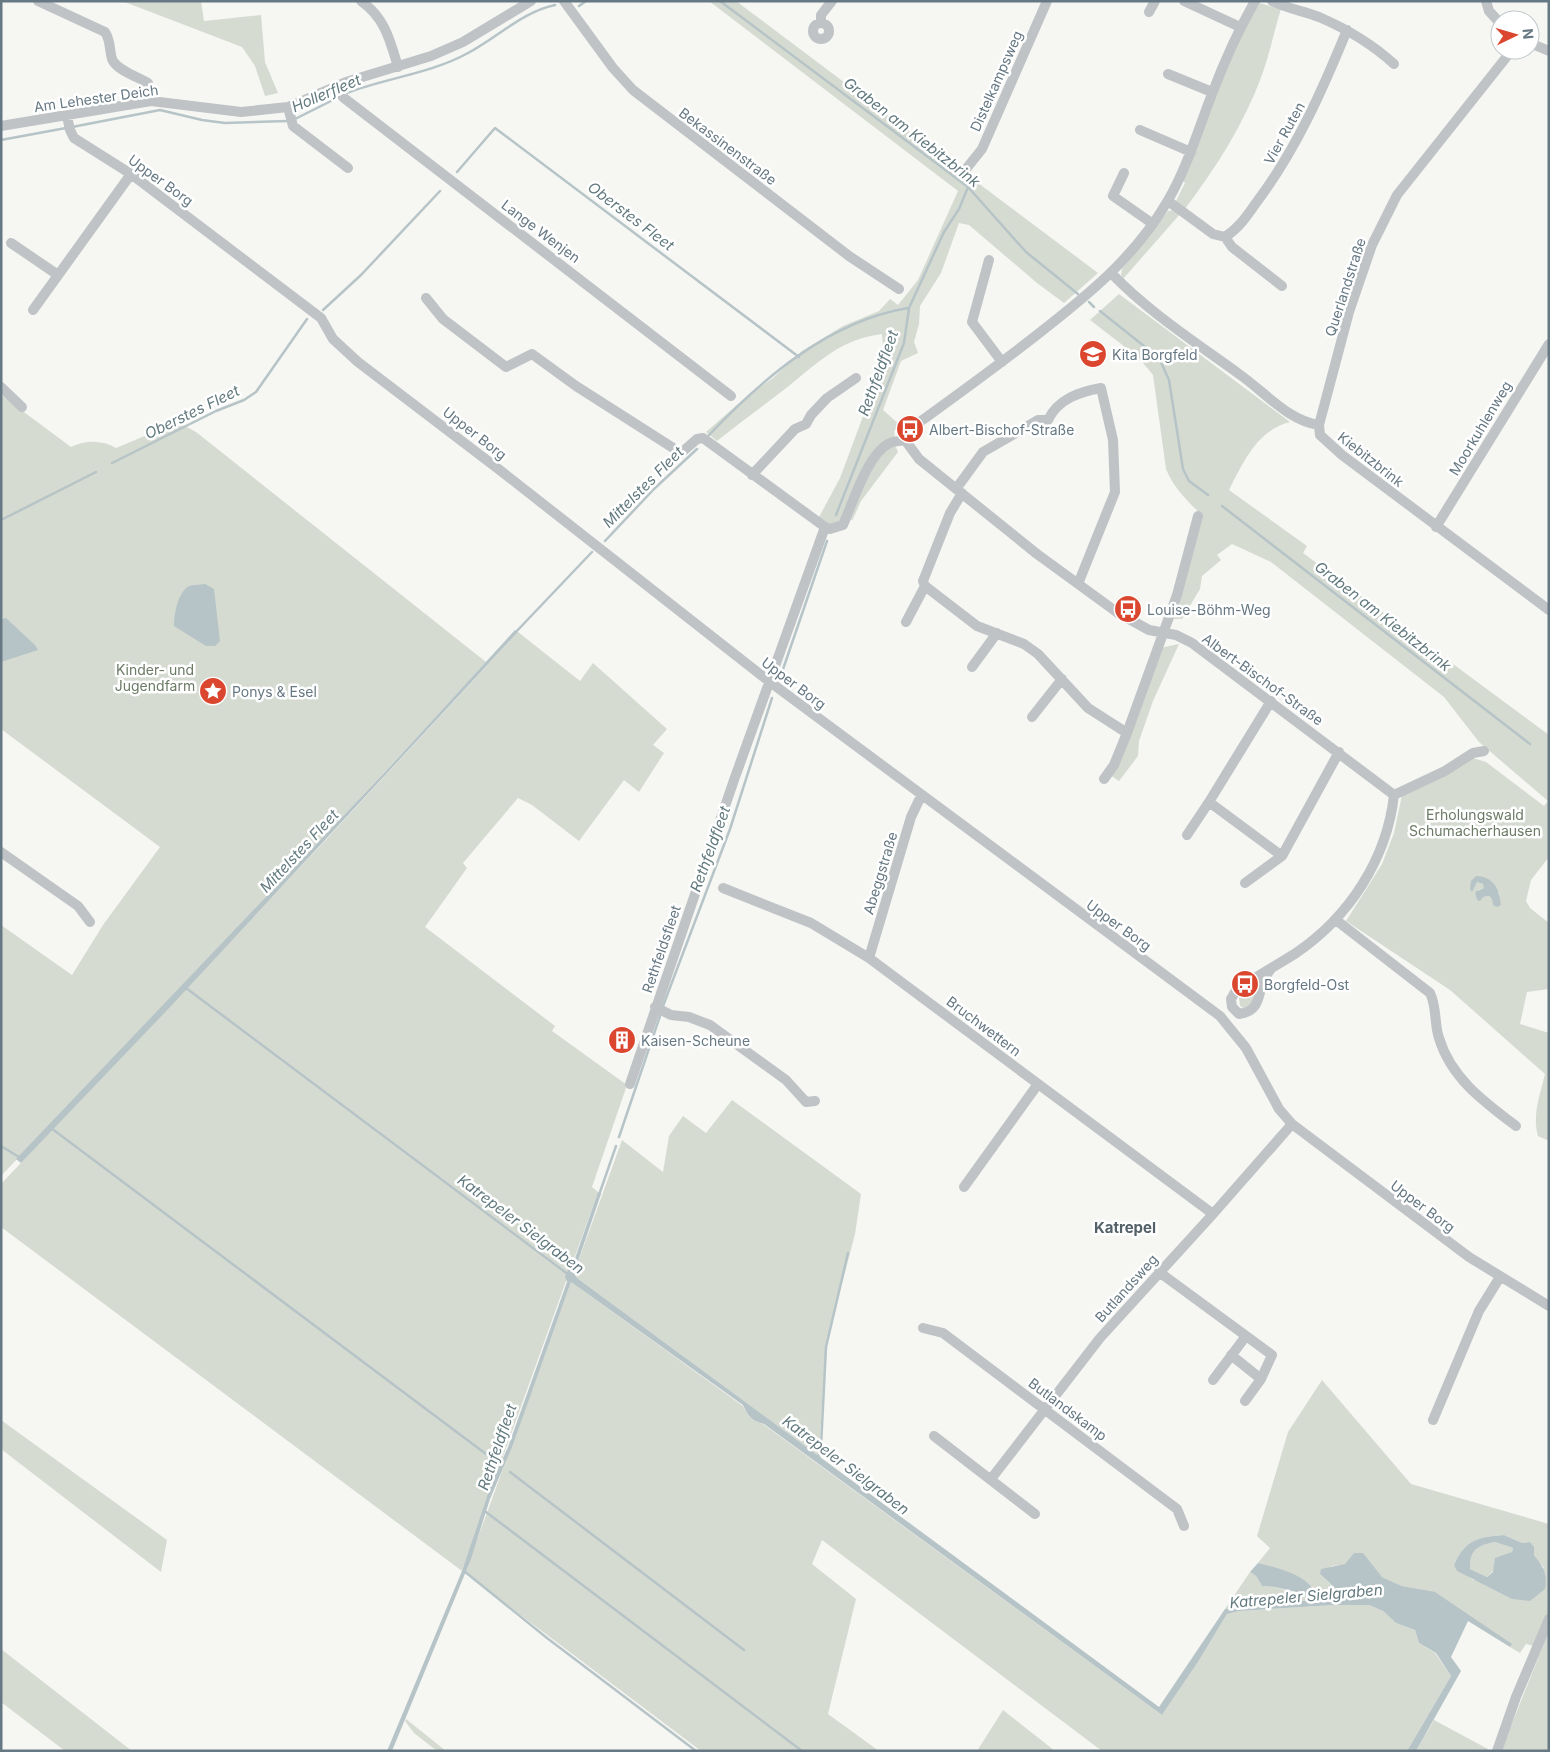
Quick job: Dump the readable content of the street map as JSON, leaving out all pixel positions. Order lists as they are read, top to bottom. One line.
{"streets":{"street":["Distelkampsweg","Am Lehester Deich","Vier Ruten","Bekassinenstraße","Upper Borg","Lange Wenjen","Querlandstraße","Moorkuhlenweg","Kiebitzbrink","Albert-Bischof-Straße","Abeggstraße","Rethfeldsfleet","Bruchwettern","Butlandsweg","Butlandskamp"]},"crossings":[["Am Lehester Deich","Upper Borg"],["Am Lehester Deich","Lange Wenjen"],["Upper Borg","Abeggstraße"],["Upper Borg","Rethfeldsfleet"],["Upper Borg","Butlandsweg"],["Querlandstraße","Kiebitzbrink"],["Moorkuhlenweg","Kiebitzbrink"],["Abeggstraße","Bruchwettern"],["Bruchwettern","Butlandsweg"],["Butlandsweg","Butlandskamp"]],"districts":["Katrepel"],"water":["Hollerfleet","Graben am Kiebitzbrink","Oberstes Fleet","Rethfeldfleet","Mittelstes Fleet","Katrepeler Sielgraben"],"parks":["Kinder- und Jugendfarm","Erholungswald Schumacherhausen"],"places":{"school or university":["Kita Borgfeld"],"bus stop":["Albert-Bischof-Straße","Louise-Böhm-Weg","Borgfeld-Ost"],"place":["Ponys & Esel"],"building":["Kaisen-Scheune"]},"north":"right"}
